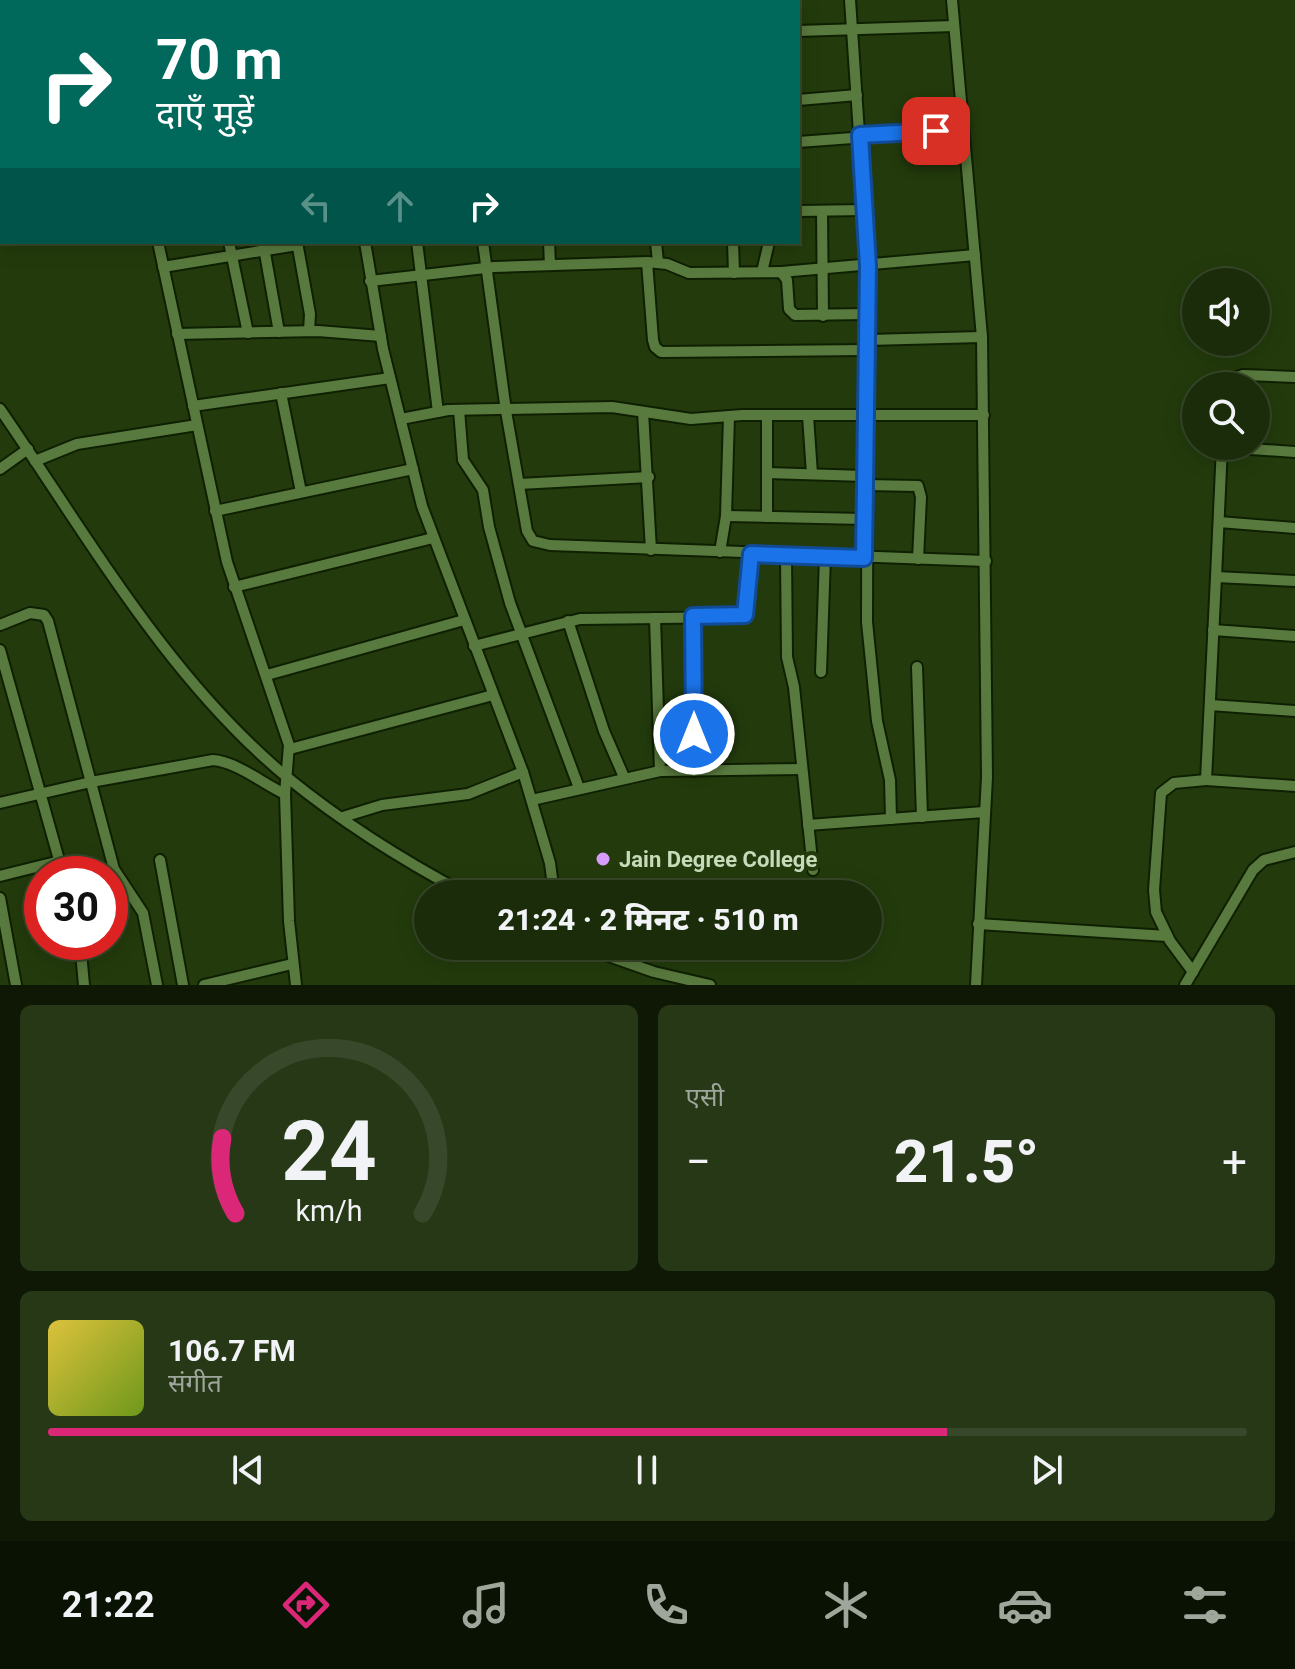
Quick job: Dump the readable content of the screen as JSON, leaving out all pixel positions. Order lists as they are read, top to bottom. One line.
{"places":["Jain Degree College"],"page":{"turn":["70 m","दाएँ मुड़ें"],"limit":"30","trip":"21:24 · 2 मिनट · 510 m","tile":"एसी","heat":["−","21.5°","+"],"song":["106.7 FM","संगीत"],"tabs":"21:22","gauge":["24","km/h"]}}
